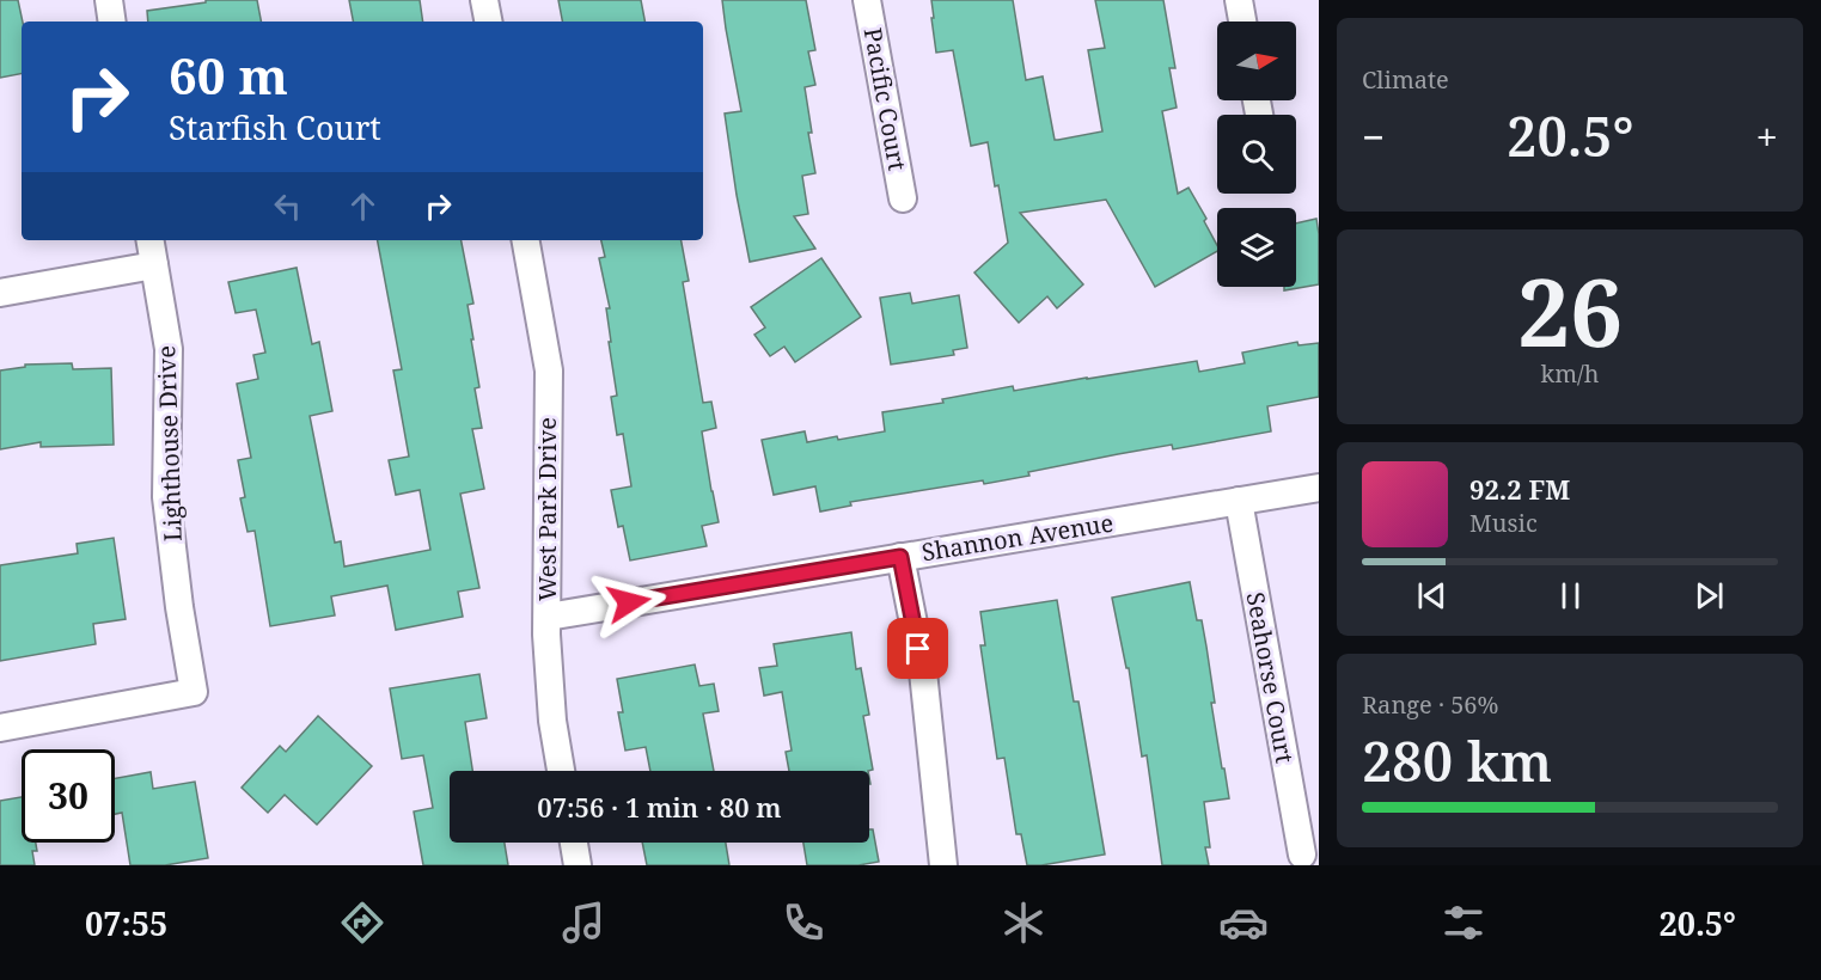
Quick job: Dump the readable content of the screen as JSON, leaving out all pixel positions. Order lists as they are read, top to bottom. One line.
{"streets":{"street":["Pacific Court","Lighthouse Drive","West Park Drive","Shannon Avenue","Seahorse Court"]},"crossings":[["West Park Drive","Shannon Avenue"],["Shannon Avenue","Seahorse Court"]],"north":"right","page":{"tile":["Climate",["26","km/h"],["Range · 56%","280 km"]],"turn":["60 m","Starfish Court"],"heat":["−","20.5°","+"],"song":["92.2 FM","Music"],"limit":"30","trip":"07:56 · 1 min · 80 m","tabs":["07:55","20.5°"]}}
